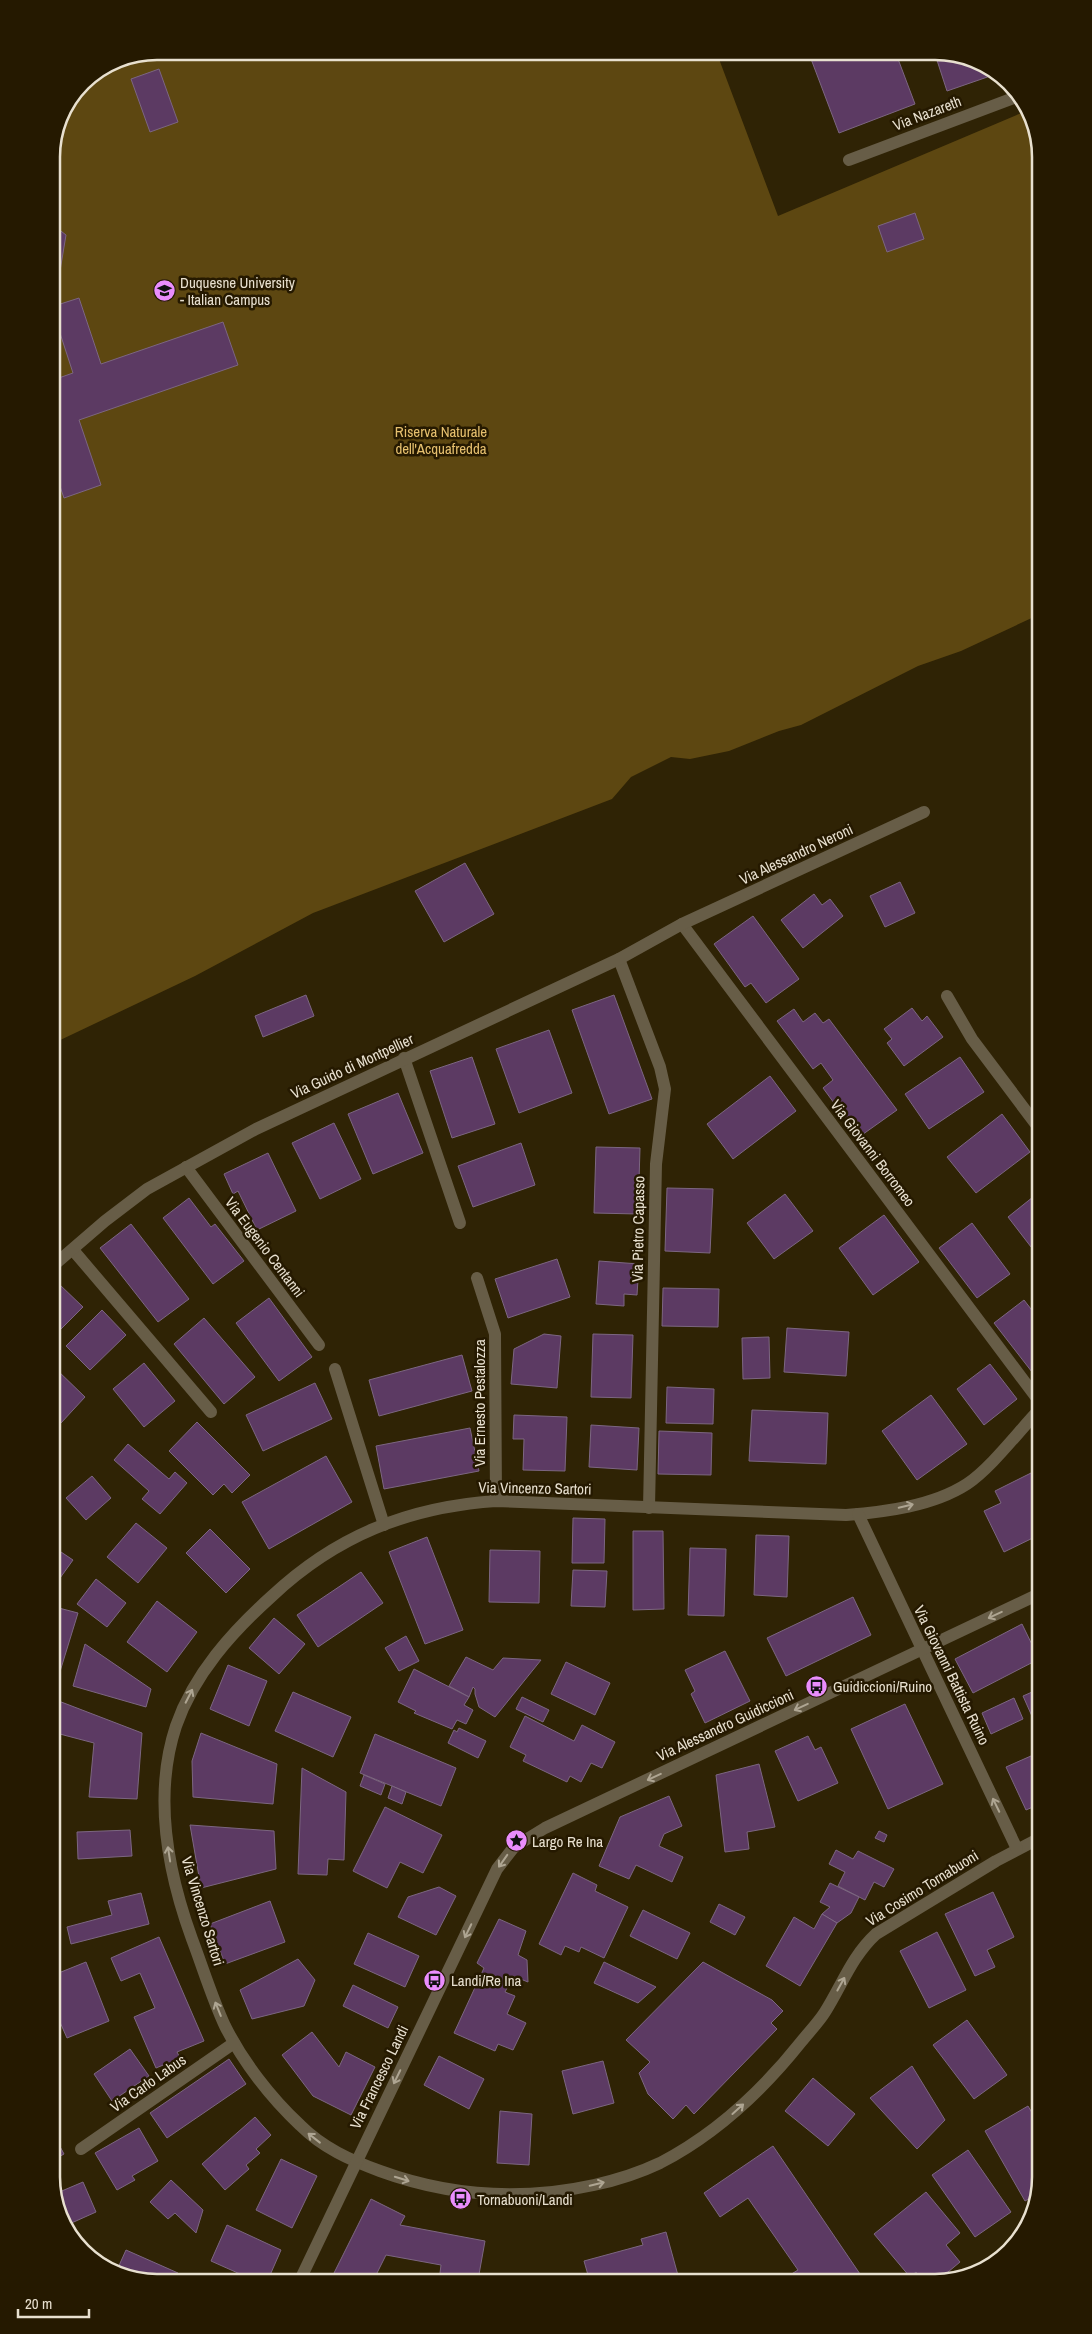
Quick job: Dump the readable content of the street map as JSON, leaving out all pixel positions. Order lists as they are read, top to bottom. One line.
{"streets":{"street":["Via Nazareth","Via Alessandro Neroni","Via Guido di Montpellier","Via Giovanni Borromeo","Via Pietro Capasso","Via Eugenio Centanni","Via Ernesto Pestalozza","Via Vincenzo Sartori","Via Giovanni Battista Ruino","Via Alessandro Guidiccioni","Via Cosimo Tornabuoni","Via Francesco Landi","Via Carlo Labus"]},"crossings":[["Via Alessandro Neroni","Via Guido di Montpellier"],["Via Alessandro Neroni","Via Giovanni Borromeo"],["Via Guido di Montpellier","Via Giovanni Borromeo"],["Via Guido di Montpellier","Via Pietro Capasso"],["Via Guido di Montpellier","Via Eugenio Centanni"],["Via Pietro Capasso","Via Vincenzo Sartori"],["Via Ernesto Pestalozza","Via Vincenzo Sartori"],["Via Vincenzo Sartori","Via Giovanni Battista Ruino"],["Via Vincenzo Sartori","Via Cosimo Tornabuoni"],["Via Vincenzo Sartori","Via Francesco Landi"],["Via Vincenzo Sartori","Via Carlo Labus"],["Via Giovanni Battista Ruino","Via Alessandro Guidiccioni"],["Via Giovanni Battista Ruino","Via Cosimo Tornabuoni"],["Via Alessandro Guidiccioni","Via Francesco Landi"],["Via Cosimo Tornabuoni","Via Francesco Landi"]],"one_way":["Via Giovanni Battista Ruino","Via Alessandro Guidiccioni","Via Cosimo Tornabuoni","Via Francesco Landi"],"parks":["Riserva Naturale dell'Acquafredda"],"places":{"school or university":["Duquesne University - Italian Campus"],"bus stop":["Guidiccioni/Ruino","Landi/Re Ina","Tornabuoni/Landi"],"place":["Largo Re Ina"]},"scale_bar":"20 m"}
